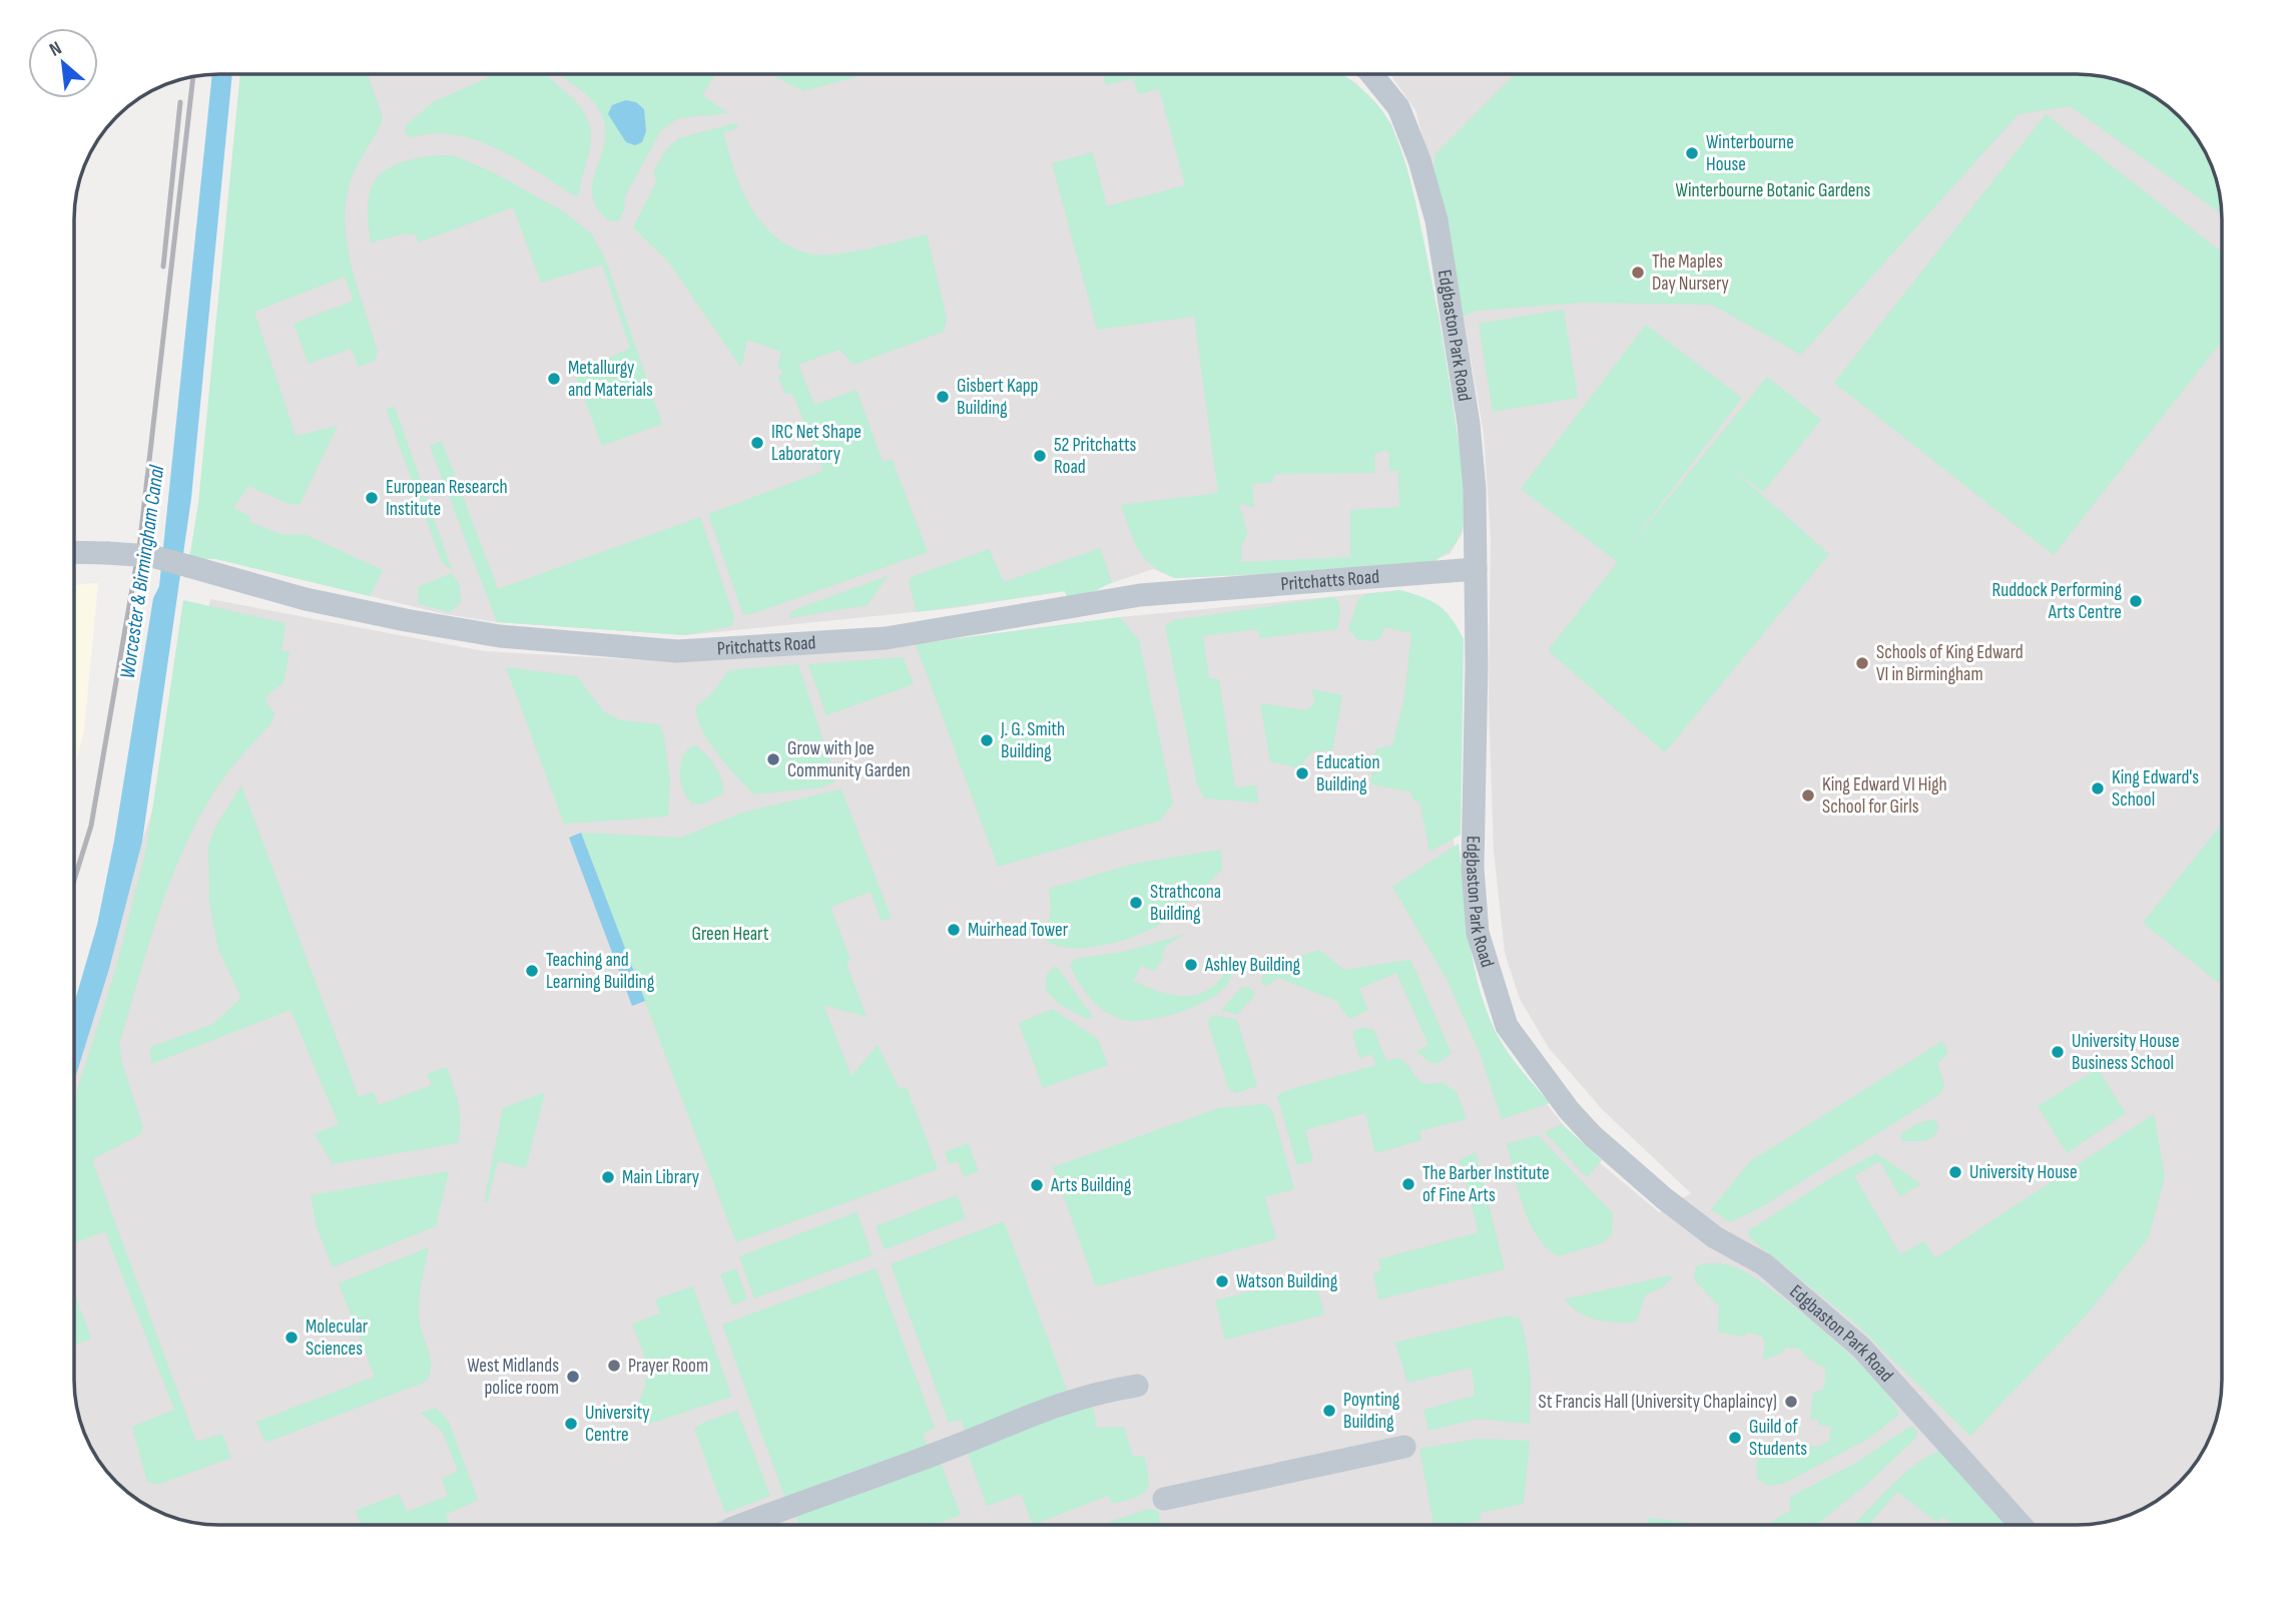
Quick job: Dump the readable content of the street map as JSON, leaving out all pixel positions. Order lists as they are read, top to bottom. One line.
{"streets":{"street":["Edgbaston Park Road","Pritchatts Road"]},"crossings":[["Edgbaston Park Road","Pritchatts Road"]],"water":["Worcester & Birmingham Canal"],"parks":["Winterbourne Botanic Gardens","Green Heart"],"places":["Winterbourne House","The Maples Day Nursery","Metallurgy and Materials","Gisbert Kapp Building","IRC Net Shape Laboratory","52 Pritchatts Road","European Research Institute","Ruddock Performing Arts Centre","Schools of King Edward VI in Birmingham","J. G. Smith Building","Grow with Joe Community Garden","Education Building","King Edward's School","King Edward VI High School for Girls","Strathcona Building","Muirhead Tower","Ashley Building","Teaching and Learning Building","University House Business School","University House","Main Library","The Barber Institute of Fine Arts","Arts Building","Watson Building","Molecular Sciences","Prayer Room","West Midlands police room","St Francis Hall (University Chaplaincy)","Poynting Building","University Centre","Guild of Students"],"north":"top left"}
